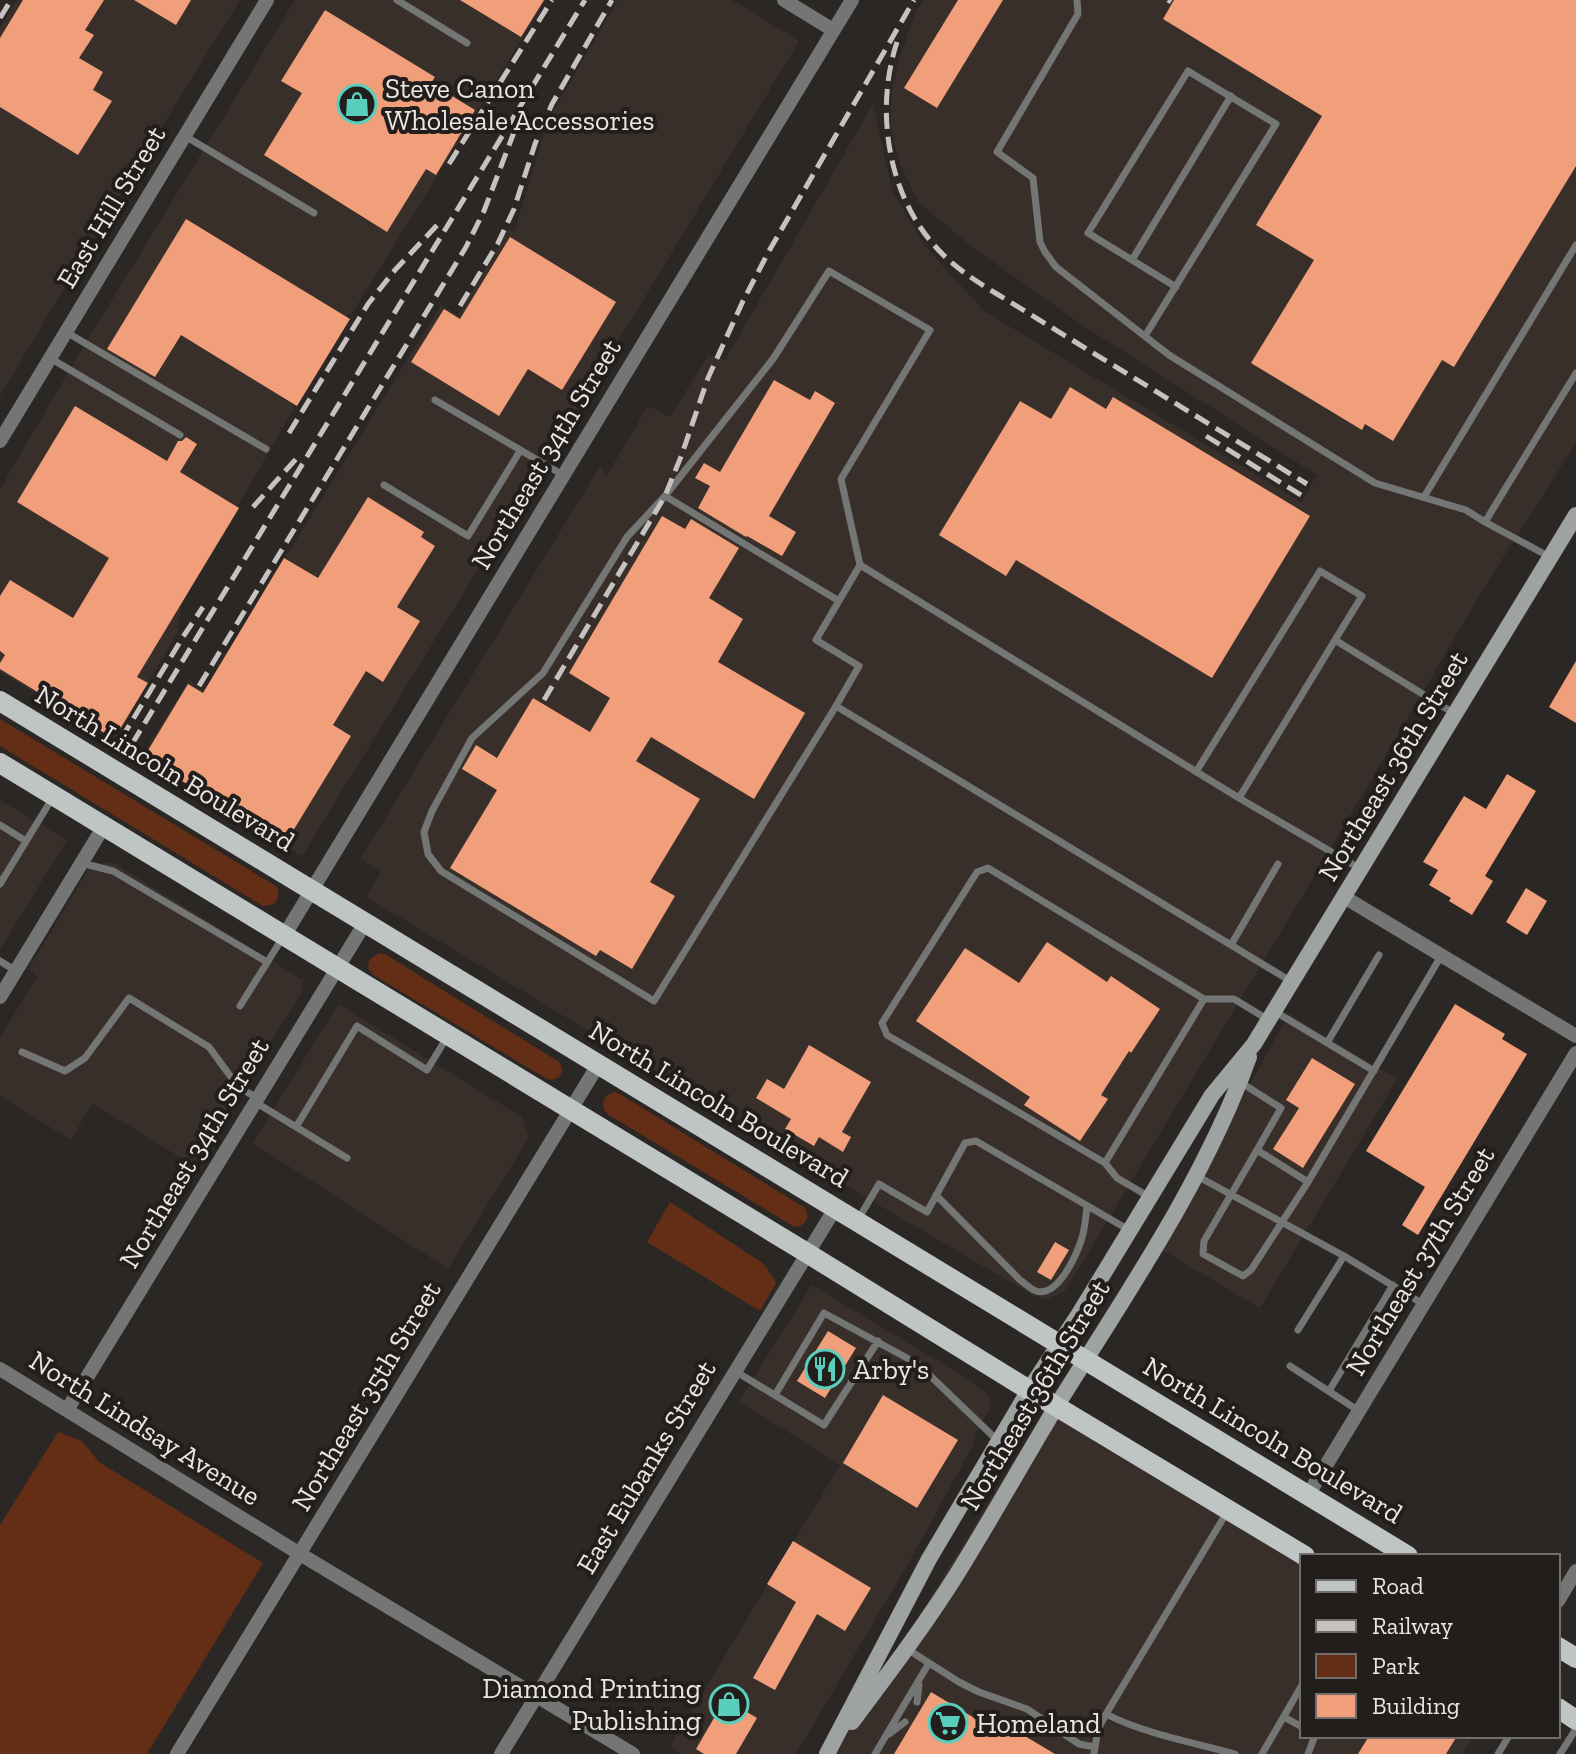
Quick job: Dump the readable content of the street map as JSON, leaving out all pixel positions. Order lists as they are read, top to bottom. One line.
{"streets":{"main road":["Northeast 36th Street","North Lincoln Boulevard"],"street":["East Hill Street","Northeast 34th Street","Northeast 37th Street","Northeast 35th Street","North Lindsay Avenue","East Eubanks Street"]},"crossings":[["Northeast 34th Street","North Lincoln Boulevard"],["Northeast 34th Street","North Lindsay Avenue"],["Northeast 36th Street","North Lincoln Boulevard"],["North Lincoln Boulevard","Northeast 37th Street"],["North Lincoln Boulevard","Northeast 35th Street"],["North Lincoln Boulevard","East Eubanks Street"],["Northeast 35th Street","North Lindsay Avenue"],["North Lindsay Avenue","East Eubanks Street"]],"places":{"shop":["Steve Canon Wholesale Accessories","Diamond Printing Publishing"],"restaurant":["Arby's"],"supermarket":["Homeland"]},"legend":["Road","Railway","Park","Building"]}
